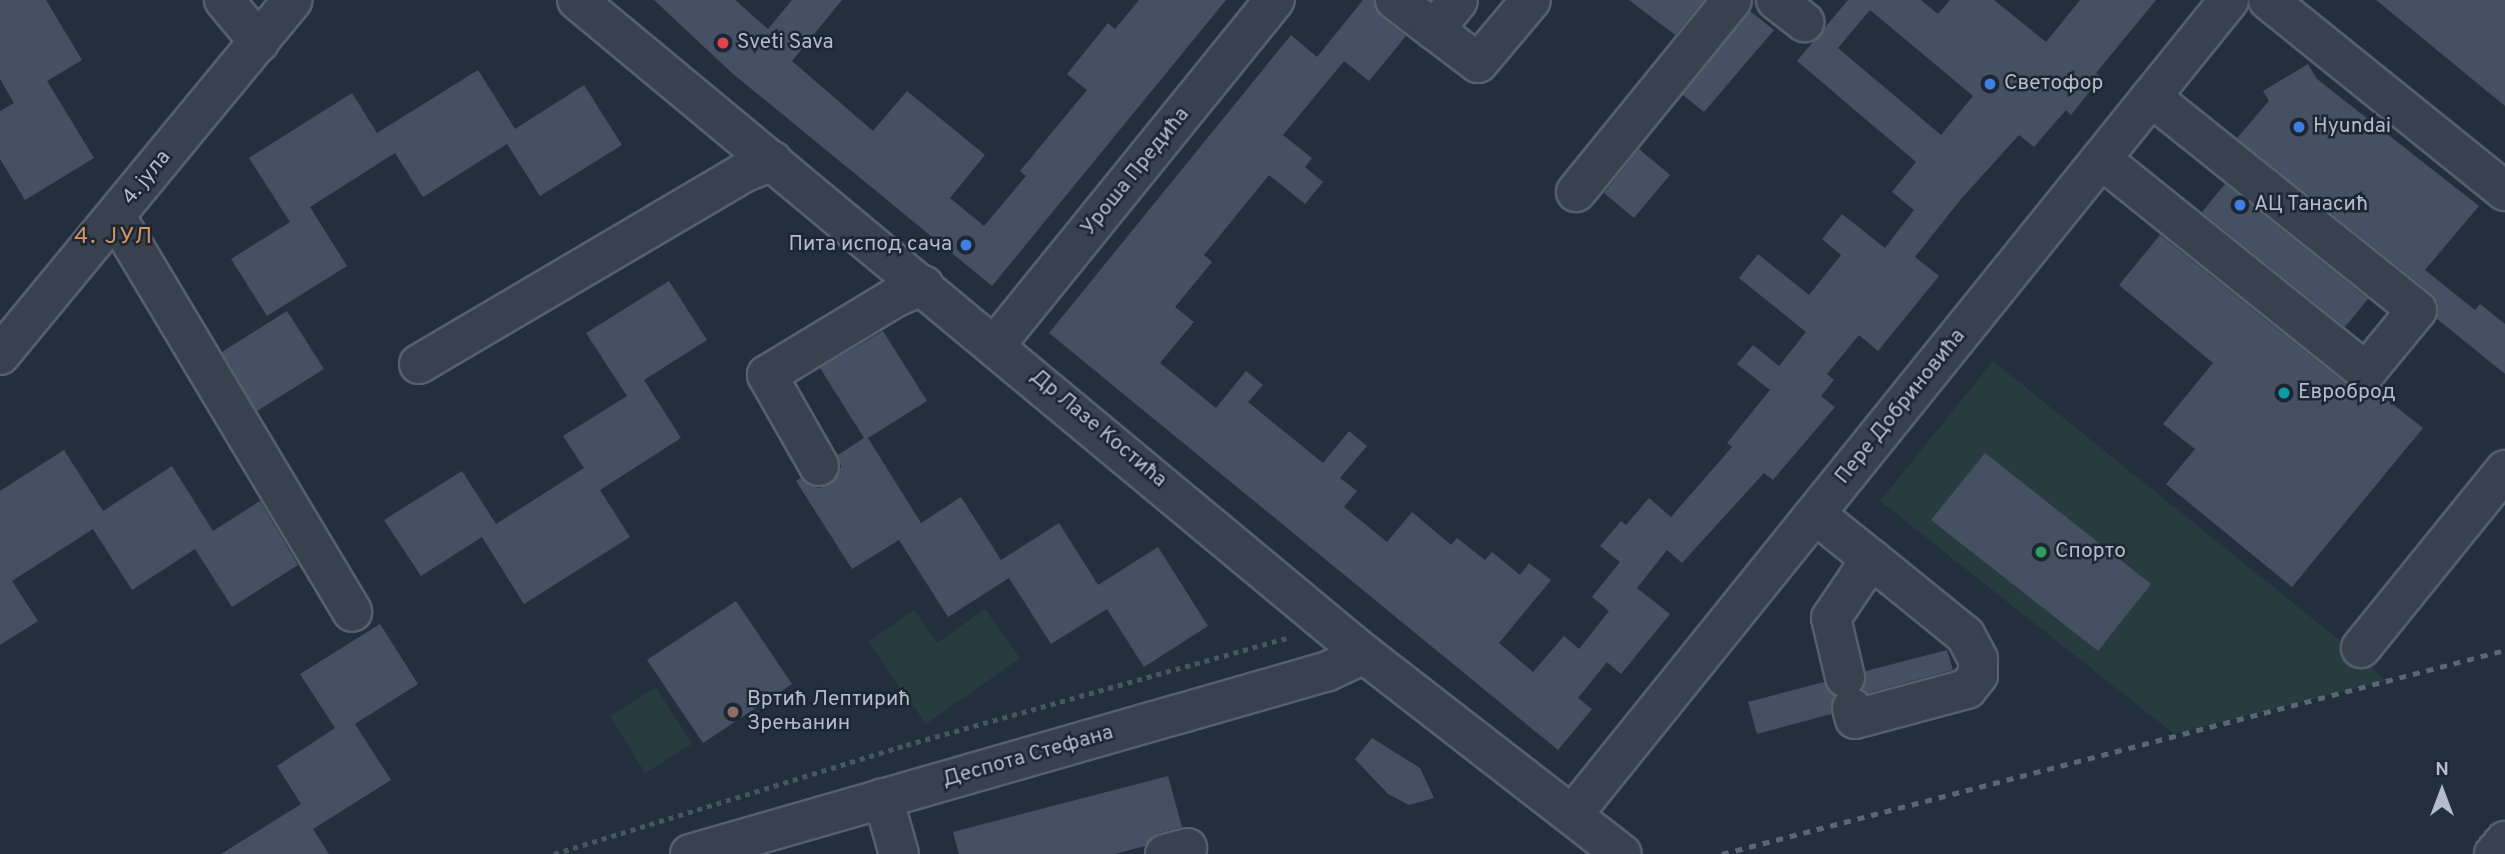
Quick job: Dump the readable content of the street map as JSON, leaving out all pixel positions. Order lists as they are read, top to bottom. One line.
{"streets":{"street":["Уроша Предића","4. јула","Пере Добриновића","Др Лазе Костића","Деспота Стефана"]},"crossings":[["Уроша Предића","Др Лазе Костића"],["Пере Добриновића","Др Лазе Костића"],["Др Лазе Костића","Деспота Стефана"]],"districts":["4. ЈУЛ"],"places":["Sveti Sava","Светофор","Hyundai","АЦ Танасић","Пита испод сача","Евроброд","Спорто","Вртић Лептирић Зрењанин"],"north":"top"}
